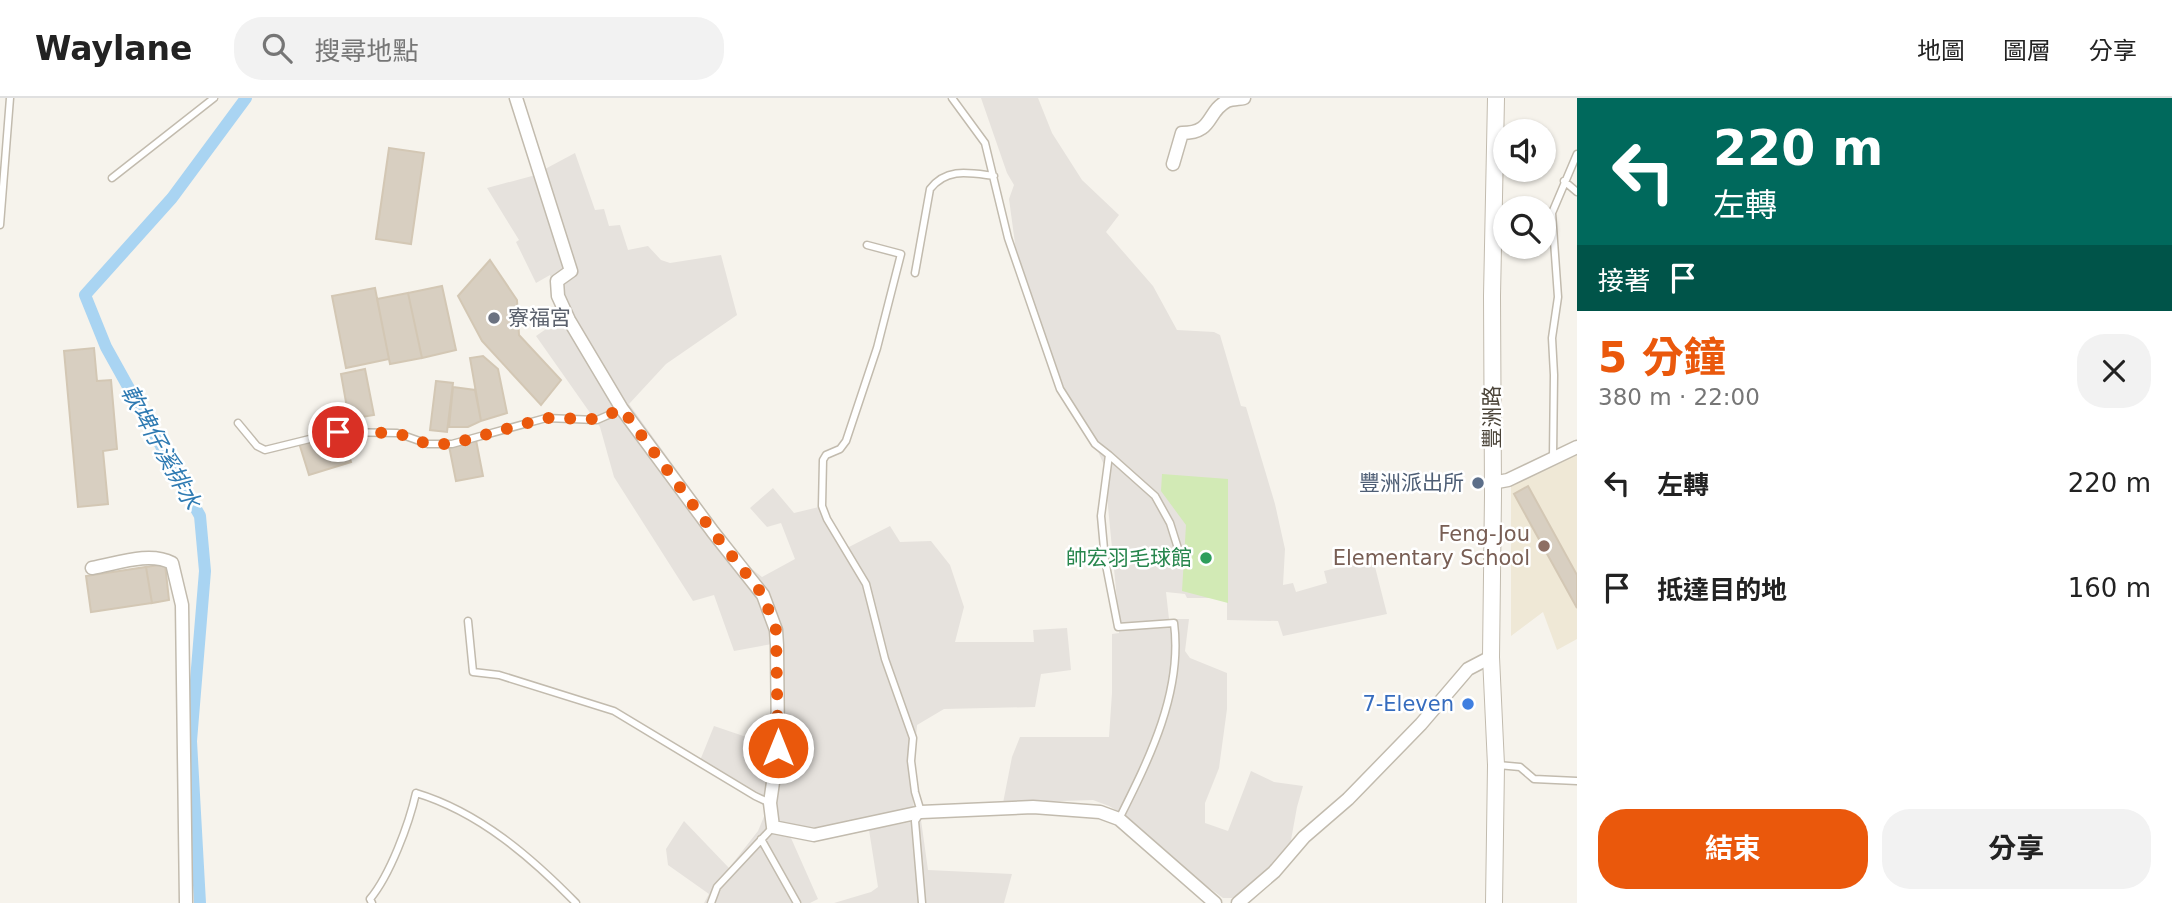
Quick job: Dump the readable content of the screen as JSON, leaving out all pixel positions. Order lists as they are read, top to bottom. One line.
{"streets":{"street":["豐洲路"]},"water":["軟埤仔溪排水"],"places":["寮福宮","豐洲派出所","Feng-Jou Elementary School","帥宏羽毛球館","7-Eleven"],"page":{"header":"Waylane","search":"搜尋地點","nav":["地圖","圖層","分享"],"turn":["220 m","左轉"],"then":"接著","heading":["5 分鐘","380 m · 22:00"],"list":[{"name":"左轉","value":"220 m"},{"name":"抵達目的地","value":"160 m"}],"buttons":["結束","分享"]}}
